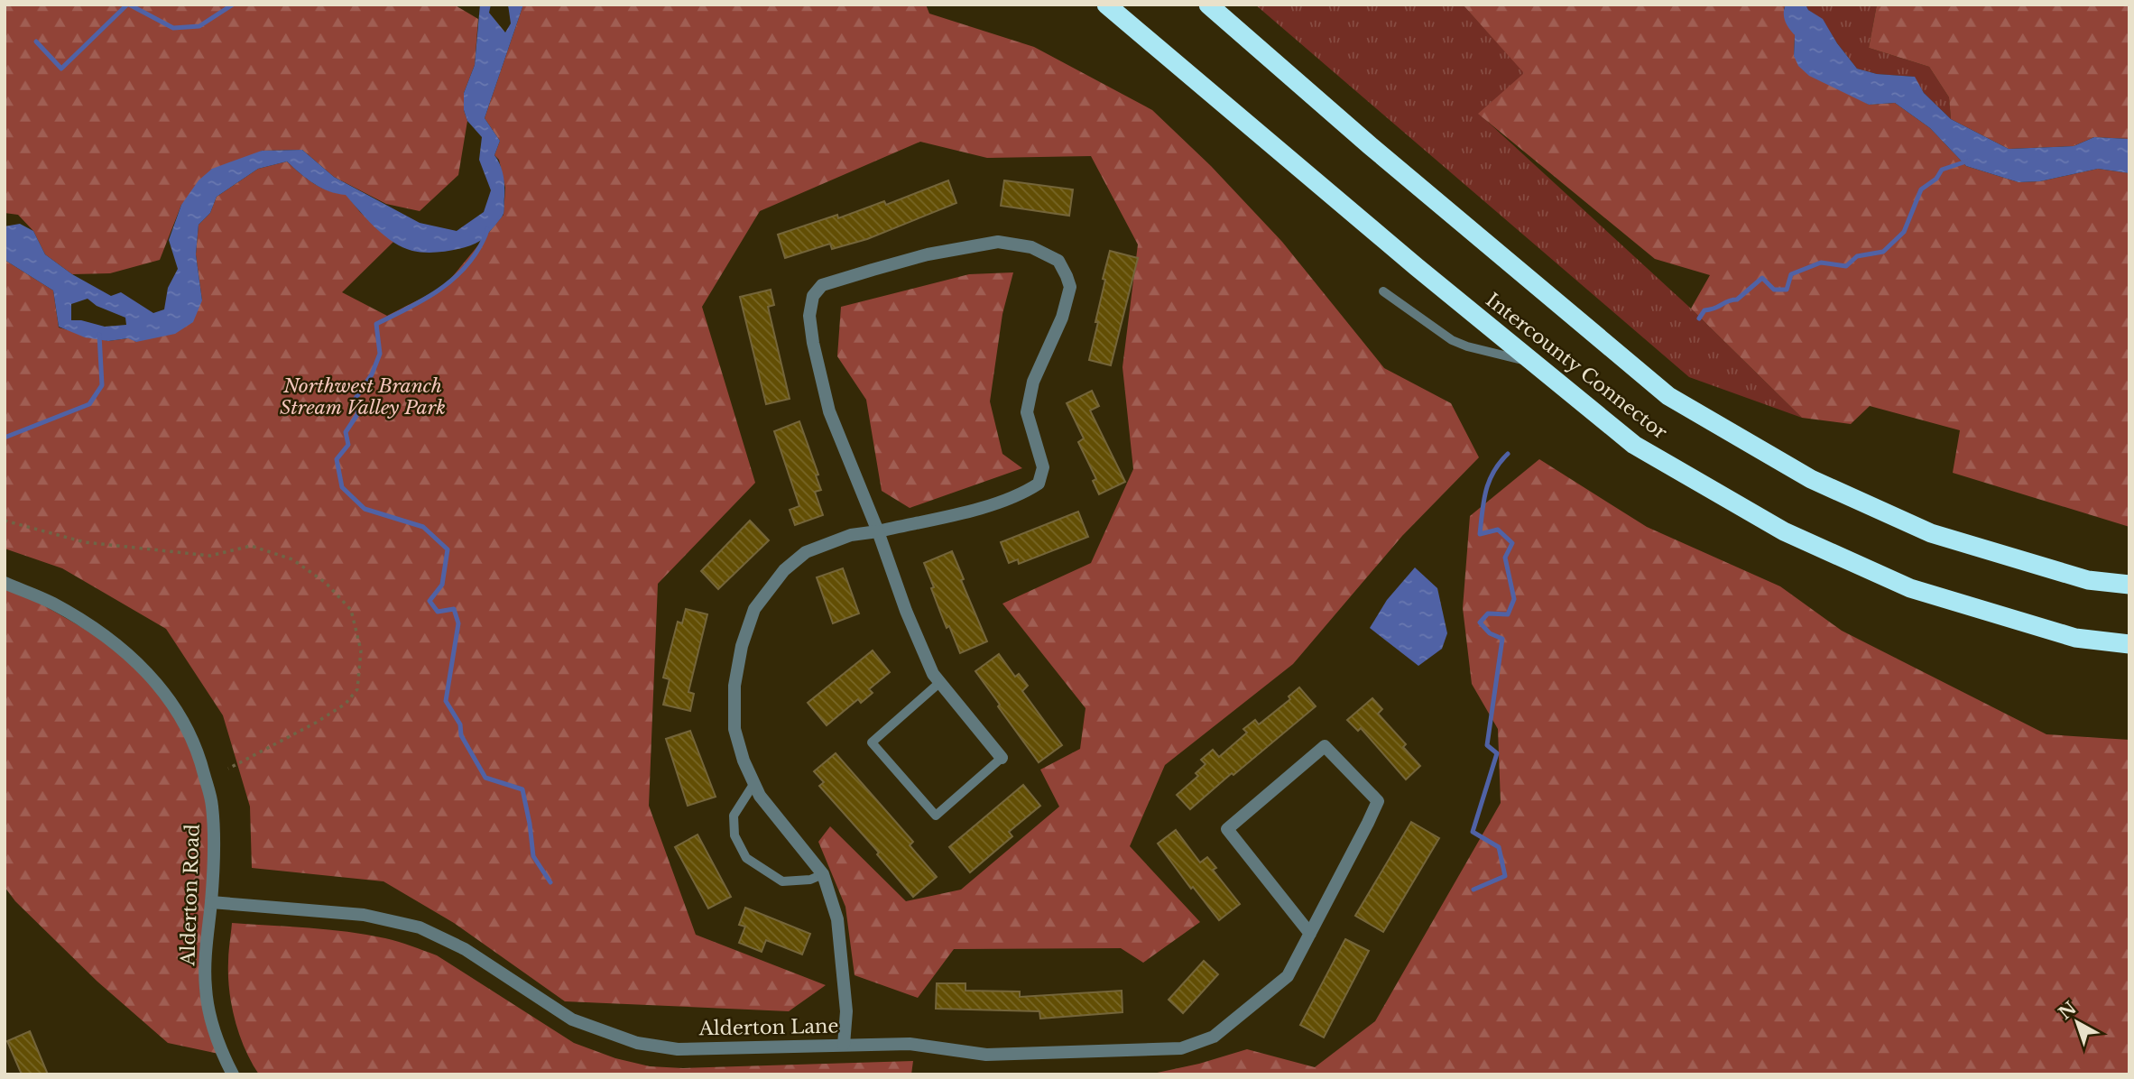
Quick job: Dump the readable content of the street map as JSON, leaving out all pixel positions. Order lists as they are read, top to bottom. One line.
{"streets":{"highway":["Intercounty Connector"],"street":["Alderton Road","Alderton Lane"]},"crossings":[["Alderton Road","Alderton Lane"]],"parks":["Northwest Branch Stream Valley Park"],"north":"top left"}
